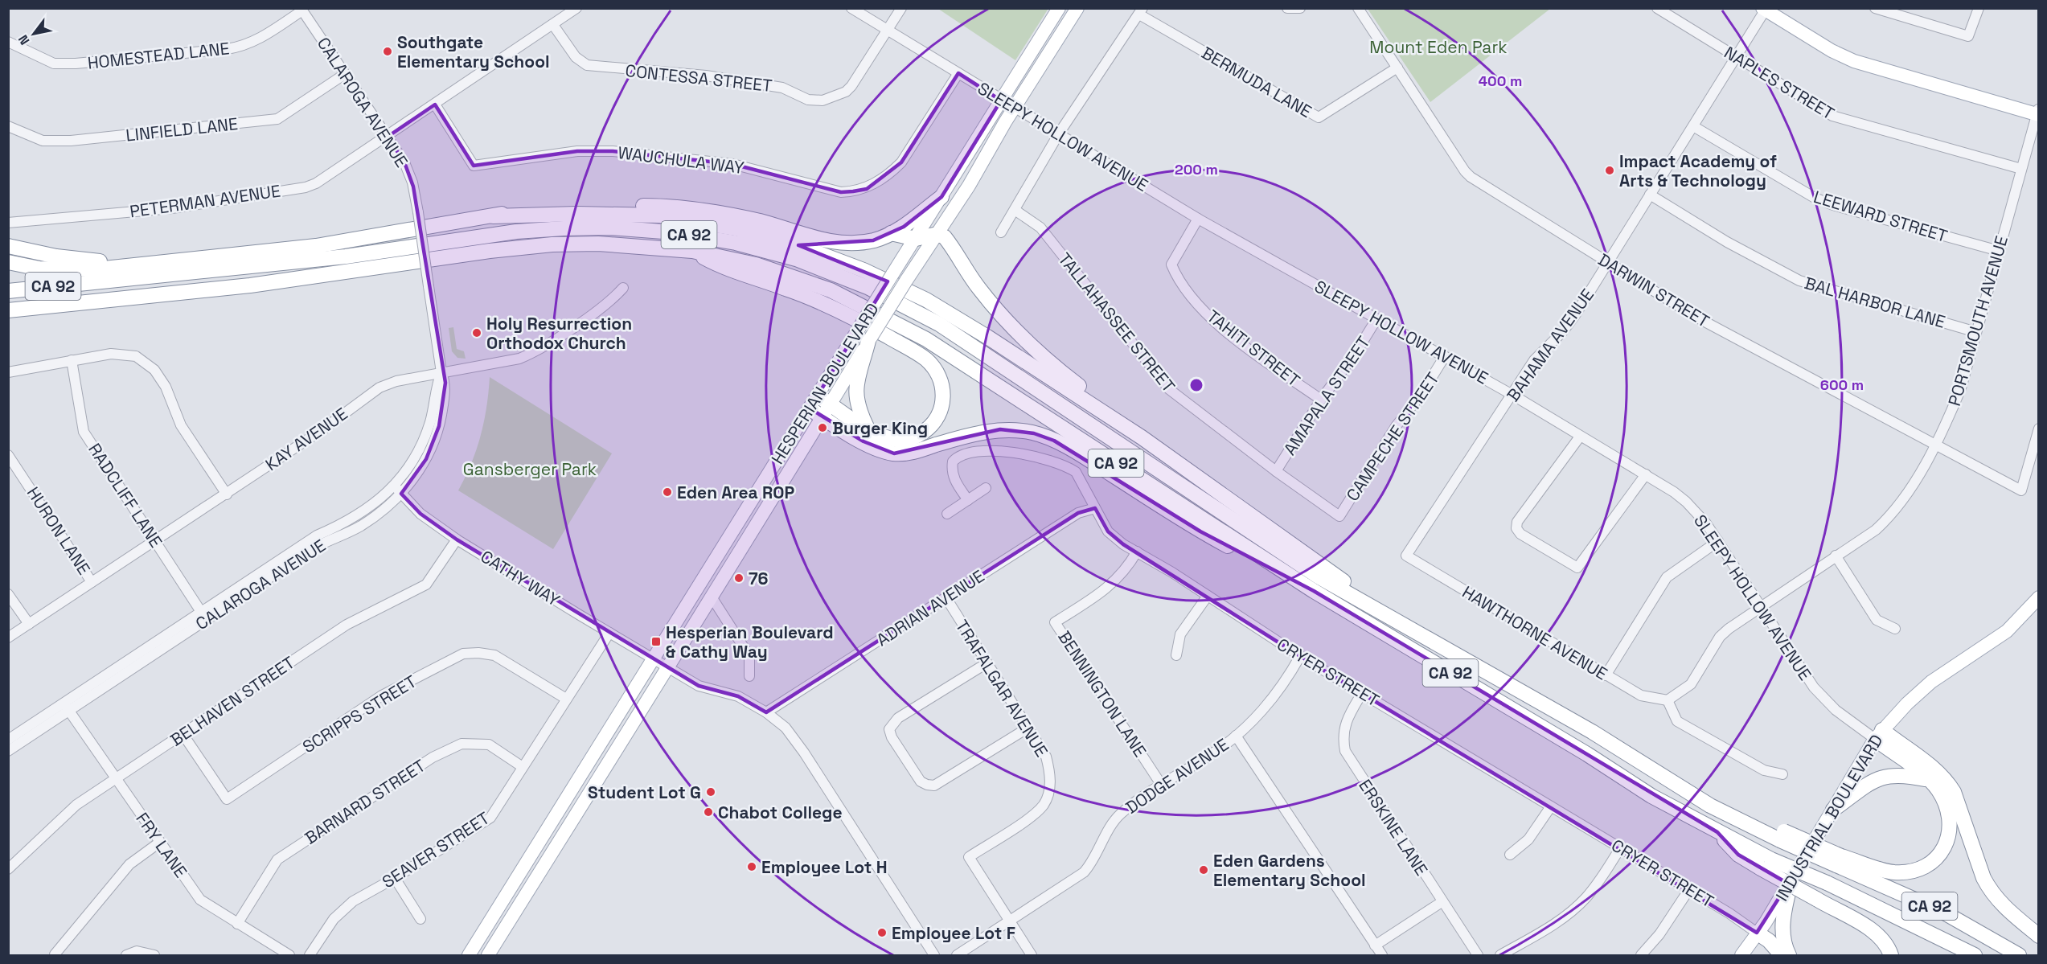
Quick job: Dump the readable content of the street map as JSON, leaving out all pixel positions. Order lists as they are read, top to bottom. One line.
{"streets":{"highway":["CA 92"],"main road":["HESPERIAN BOULEVARD","INDUSTRIAL BOULEVARD"],"street":["HOMESTEAD LANE","CONTESSA STREET","BERMUDA LANE","NAPLES STREET","CALAROGA AVENUE","LINFIELD LANE","SLEEPY HOLLOW AVENUE","WAUCHULA WAY","PETERMAN AVENUE","LEEWARD STREET","DARWIN STREET","BAL HARBOR LANE","PORTSMOUTH AVENUE","TALLAHASSEE STREET","BAHAMA AVENUE","TAHITI STREET","AMAPALA STREET","CAMPECHE STREET","KAY AVENUE","RADCLIFF LANE","HURON LANE","CATHY WAY","ADRIAN AVENUE","HAWTHORNE AVENUE","CRYER STREET","TRAFALGAR AVENUE","BENNINGTON LANE","BELHAVEN STREET","SCRIPPS STREET","DODGE AVENUE","BARNARD STREET","ERSKINE LANE","FRY LANE","SEAVER STREET"]},"crossings":[["HOMESTEAD LANE","CALAROGA AVENUE"],["CONTESSA STREET","SLEEPY HOLLOW AVENUE"],["CONTESSA STREET","PETERMAN AVENUE"],["BERMUDA LANE","DARWIN STREET"],["NAPLES STREET","PORTSMOUTH AVENUE"],["NAPLES STREET","BAHAMA AVENUE"],["CALAROGA AVENUE","LINFIELD LANE"],["CALAROGA AVENUE","PETERMAN AVENUE"],["CALAROGA AVENUE","KAY AVENUE"],["CALAROGA AVENUE","RADCLIFF LANE"],["CALAROGA AVENUE","CATHY WAY"],["CALAROGA AVENUE","FRY LANE"],["SLEEPY HOLLOW AVENUE","WAUCHULA WAY"],["SLEEPY HOLLOW AVENUE","PORTSMOUTH AVENUE"],["SLEEPY HOLLOW AVENUE","BAHAMA AVENUE"],["SLEEPY HOLLOW AVENUE","TAHITI STREET"],["SLEEPY HOLLOW AVENUE","HESPERIAN BOULEVARD"],["SLEEPY HOLLOW AVENUE","AMAPALA STREET"],["SLEEPY HOLLOW AVENUE","CAMPECHE STREET"],["SLEEPY HOLLOW AVENUE","INDUSTRIAL BOULEVARD"],["WAUCHULA WAY","PETERMAN AVENUE"],["LEEWARD STREET","PORTSMOUTH AVENUE"],["LEEWARD STREET","BAHAMA AVENUE"],["DARWIN STREET","PORTSMOUTH AVENUE"],["DARWIN STREET","BAHAMA AVENUE"],["BAL HARBOR LANE","PORTSMOUTH AVENUE"],["BAL HARBOR LANE","BAHAMA AVENUE"],["PORTSMOUTH AVENUE","HAWTHORNE AVENUE"],["TALLAHASSEE STREET","AMAPALA STREET"],["TALLAHASSEE STREET","CAMPECHE STREET"],["BAHAMA AVENUE","HAWTHORNE AVENUE"],["TAHITI STREET","AMAPALA STREET"],["HESPERIAN BOULEVARD","CATHY WAY"],["KAY AVENUE","RADCLIFF LANE"],["KAY AVENUE","HURON LANE"],["CATHY WAY","ADRIAN AVENUE"],["CATHY WAY","BELHAVEN STREET"],["CATHY WAY","SEAVER STREET"],["ADRIAN AVENUE","CRYER STREET"],["ADRIAN AVENUE","TRAFALGAR AVENUE"],["CRYER STREET","BENNINGTON LANE"],["CRYER STREET","DODGE AVENUE"],["CRYER STREET","INDUSTRIAL BOULEVARD"],["CRYER STREET","ERSKINE LANE"],["TRAFALGAR AVENUE","DODGE AVENUE"],["BENNINGTON LANE","DODGE AVENUE"],["BELHAVEN STREET","SCRIPPS STREET"],["BELHAVEN STREET","FRY LANE"],["SCRIPPS STREET","SEAVER STREET"],["BARNARD STREET","FRY LANE"],["BARNARD STREET","SEAVER STREET"]],"parks":["Mount Eden Park","Gansberger Park"],"places":{"other":["Southgate Elementary School","Impact Academy of Arts & Technology","Holy Resurrection Orthodox Church","Burger King","Eden Area ROP","76","Student Lot G","Chabot College","Employee Lot H","Eden Gardens Elementary School","Employee Lot F"],"transit":["Hesperian Boulevard & Cathy Way"]},"north":"bottom left","rings":["400 m","200 m","600 m"]}
